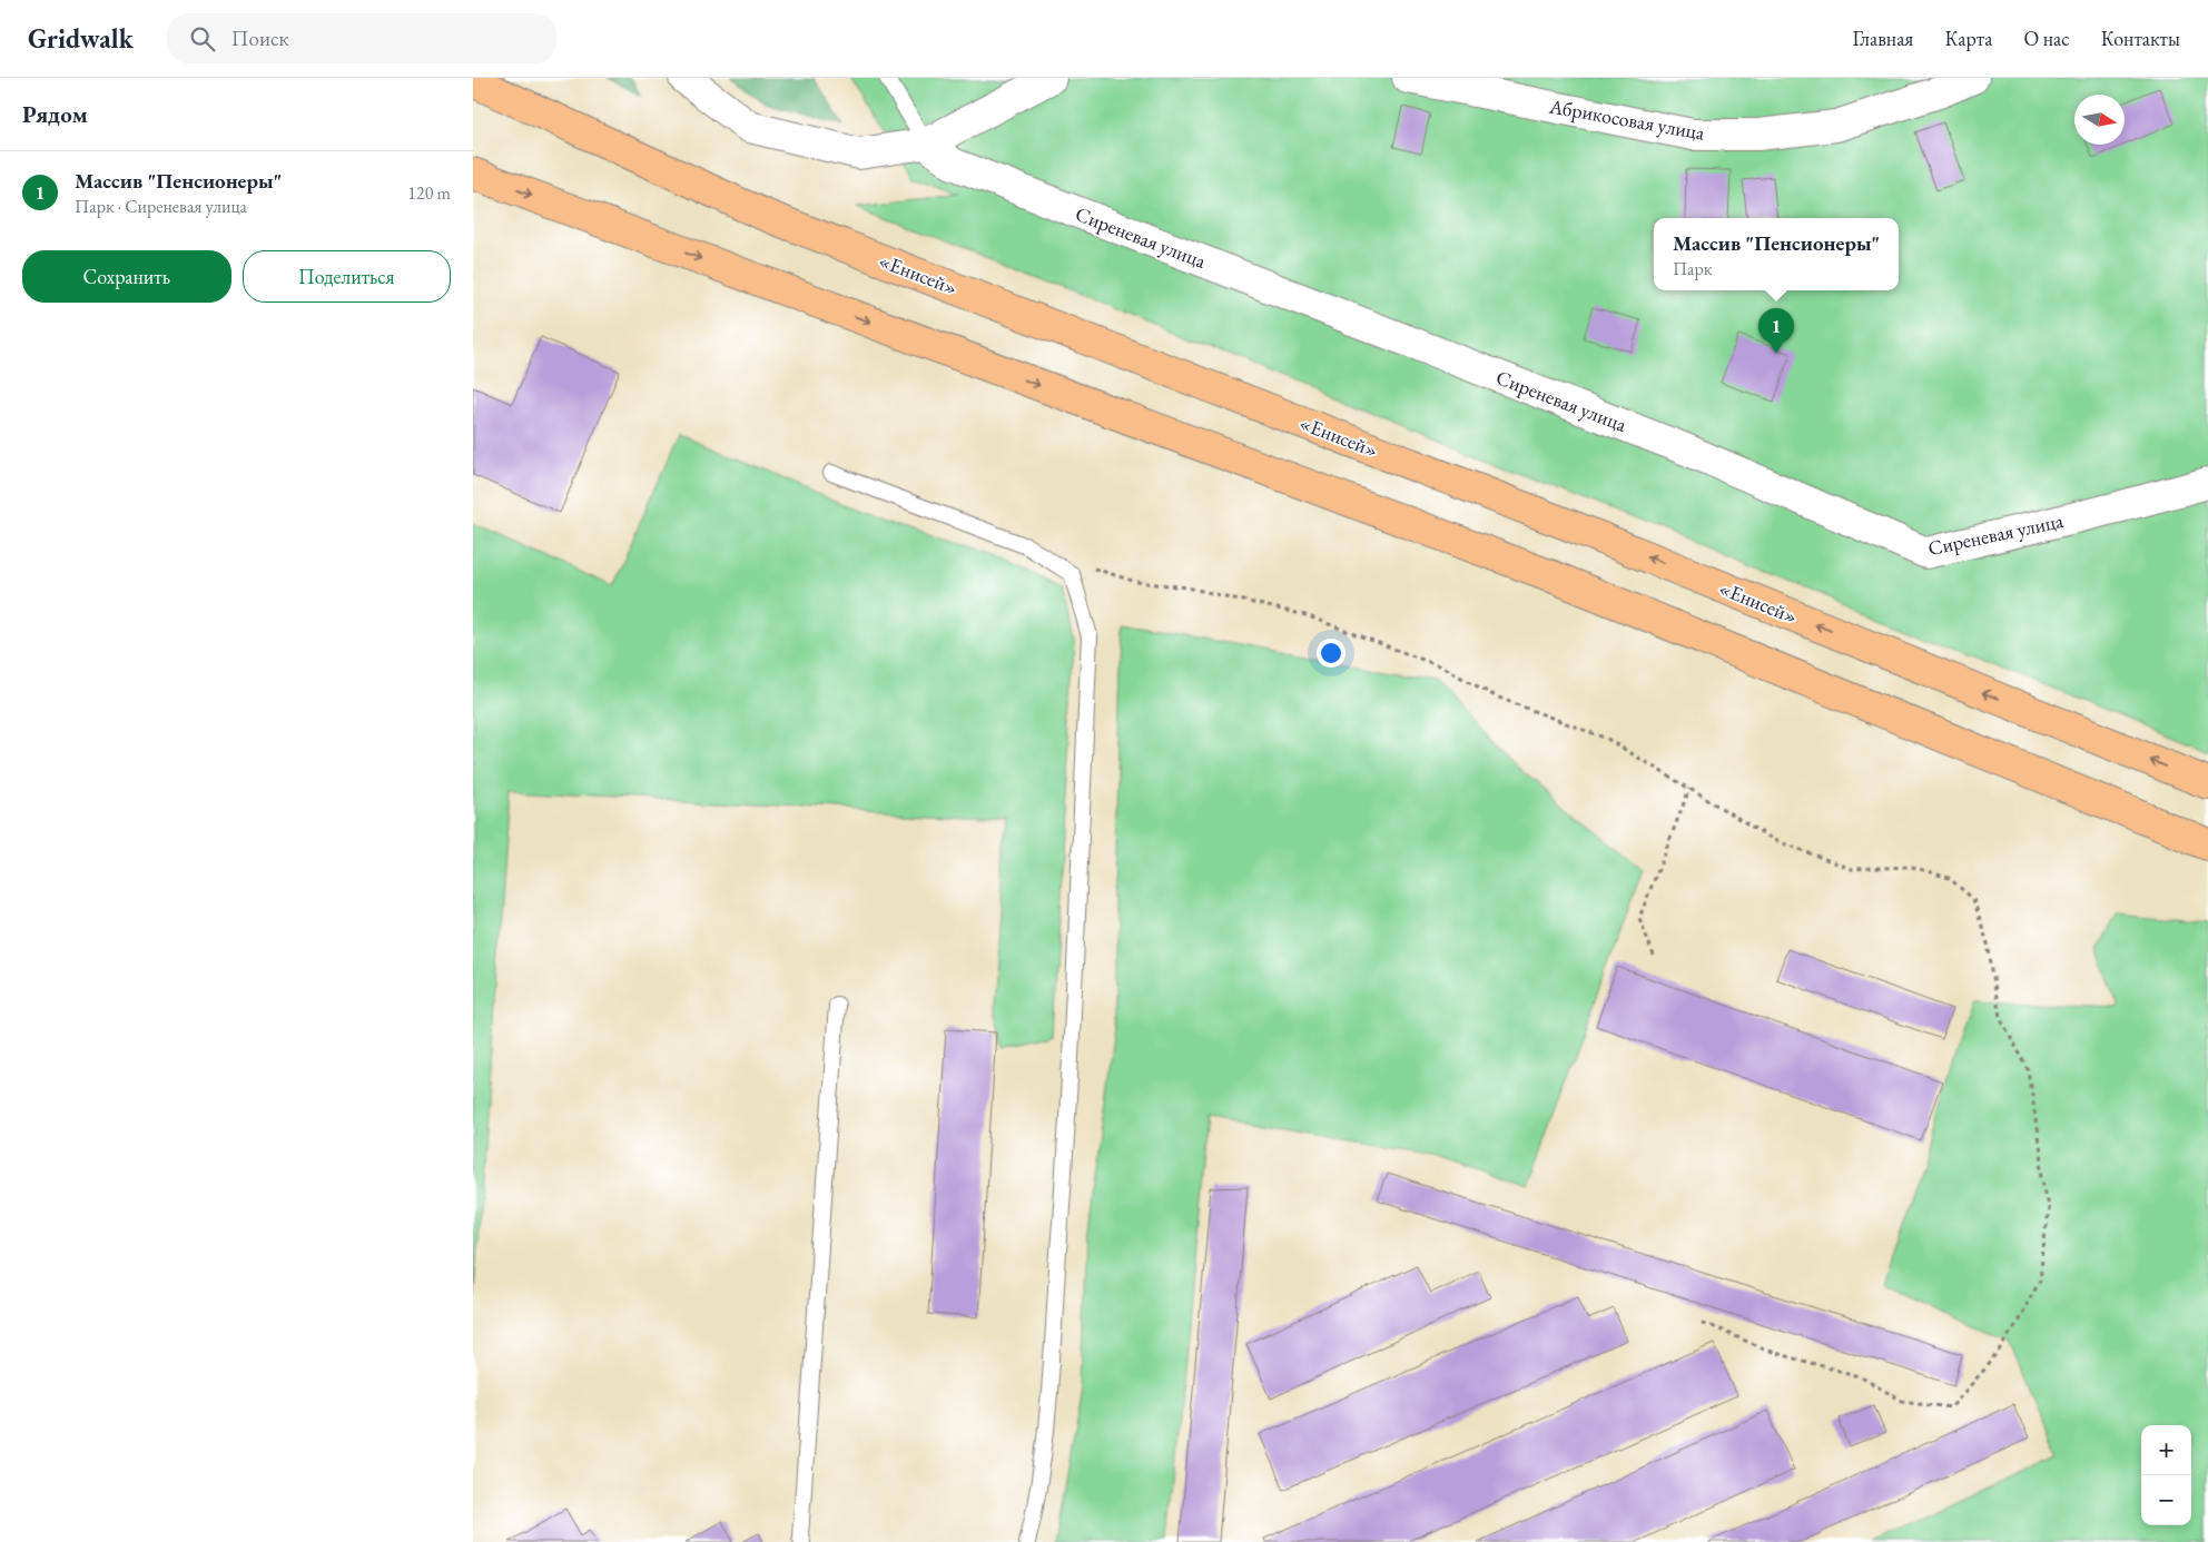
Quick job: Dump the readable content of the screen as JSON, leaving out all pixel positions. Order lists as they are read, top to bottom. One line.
{"streets":{"highway":["«Енисей»"],"street":["Абрикосовая улица","Сиреневая улица"]},"north":"right","page":{"header":"Gridwalk","search":"Поиск","nav":["Главная","Карта","О нас","Контакты"],"heading":"Рядом","list":[{"mark":"1","name":"Массив \"Пенсионеры\"","note":"Парк · Сиреневая улица","value":"120 m"}],"popup":["Массив \"Пенсионеры\"","Парк"],"buttons":["Сохранить","Поделиться"],"pins":"1","map_buttons":["+","−"]}}
